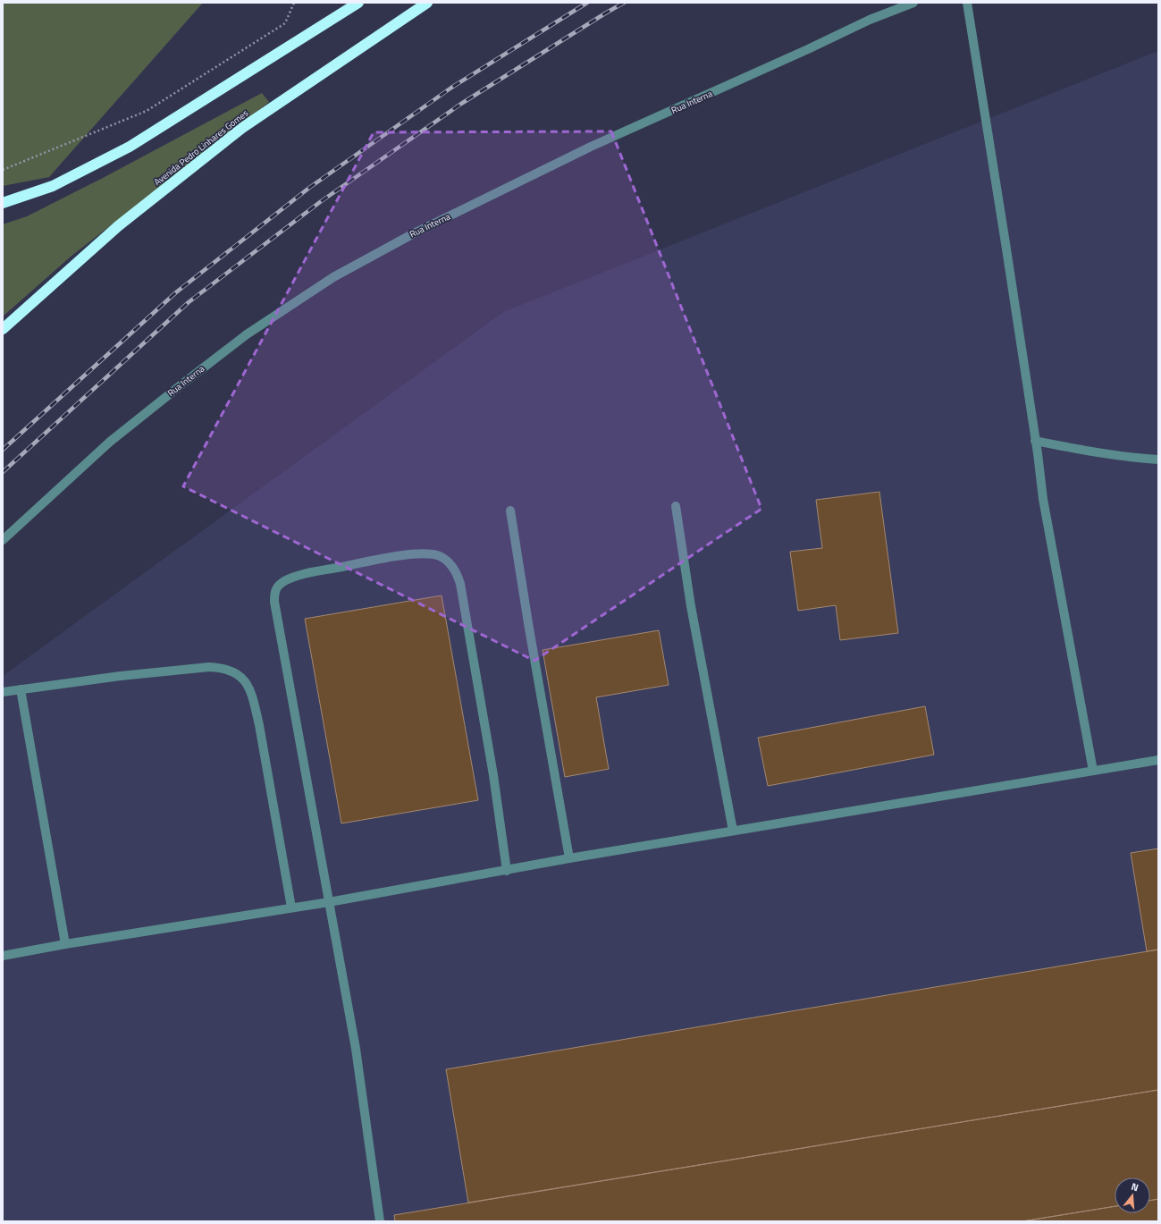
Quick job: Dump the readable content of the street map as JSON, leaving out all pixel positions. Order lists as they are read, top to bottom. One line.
{"streets":{"highway":["Avenida Pedro Linhares Gomes"],"lane":["Rua Interna"]},"north":"top"}
